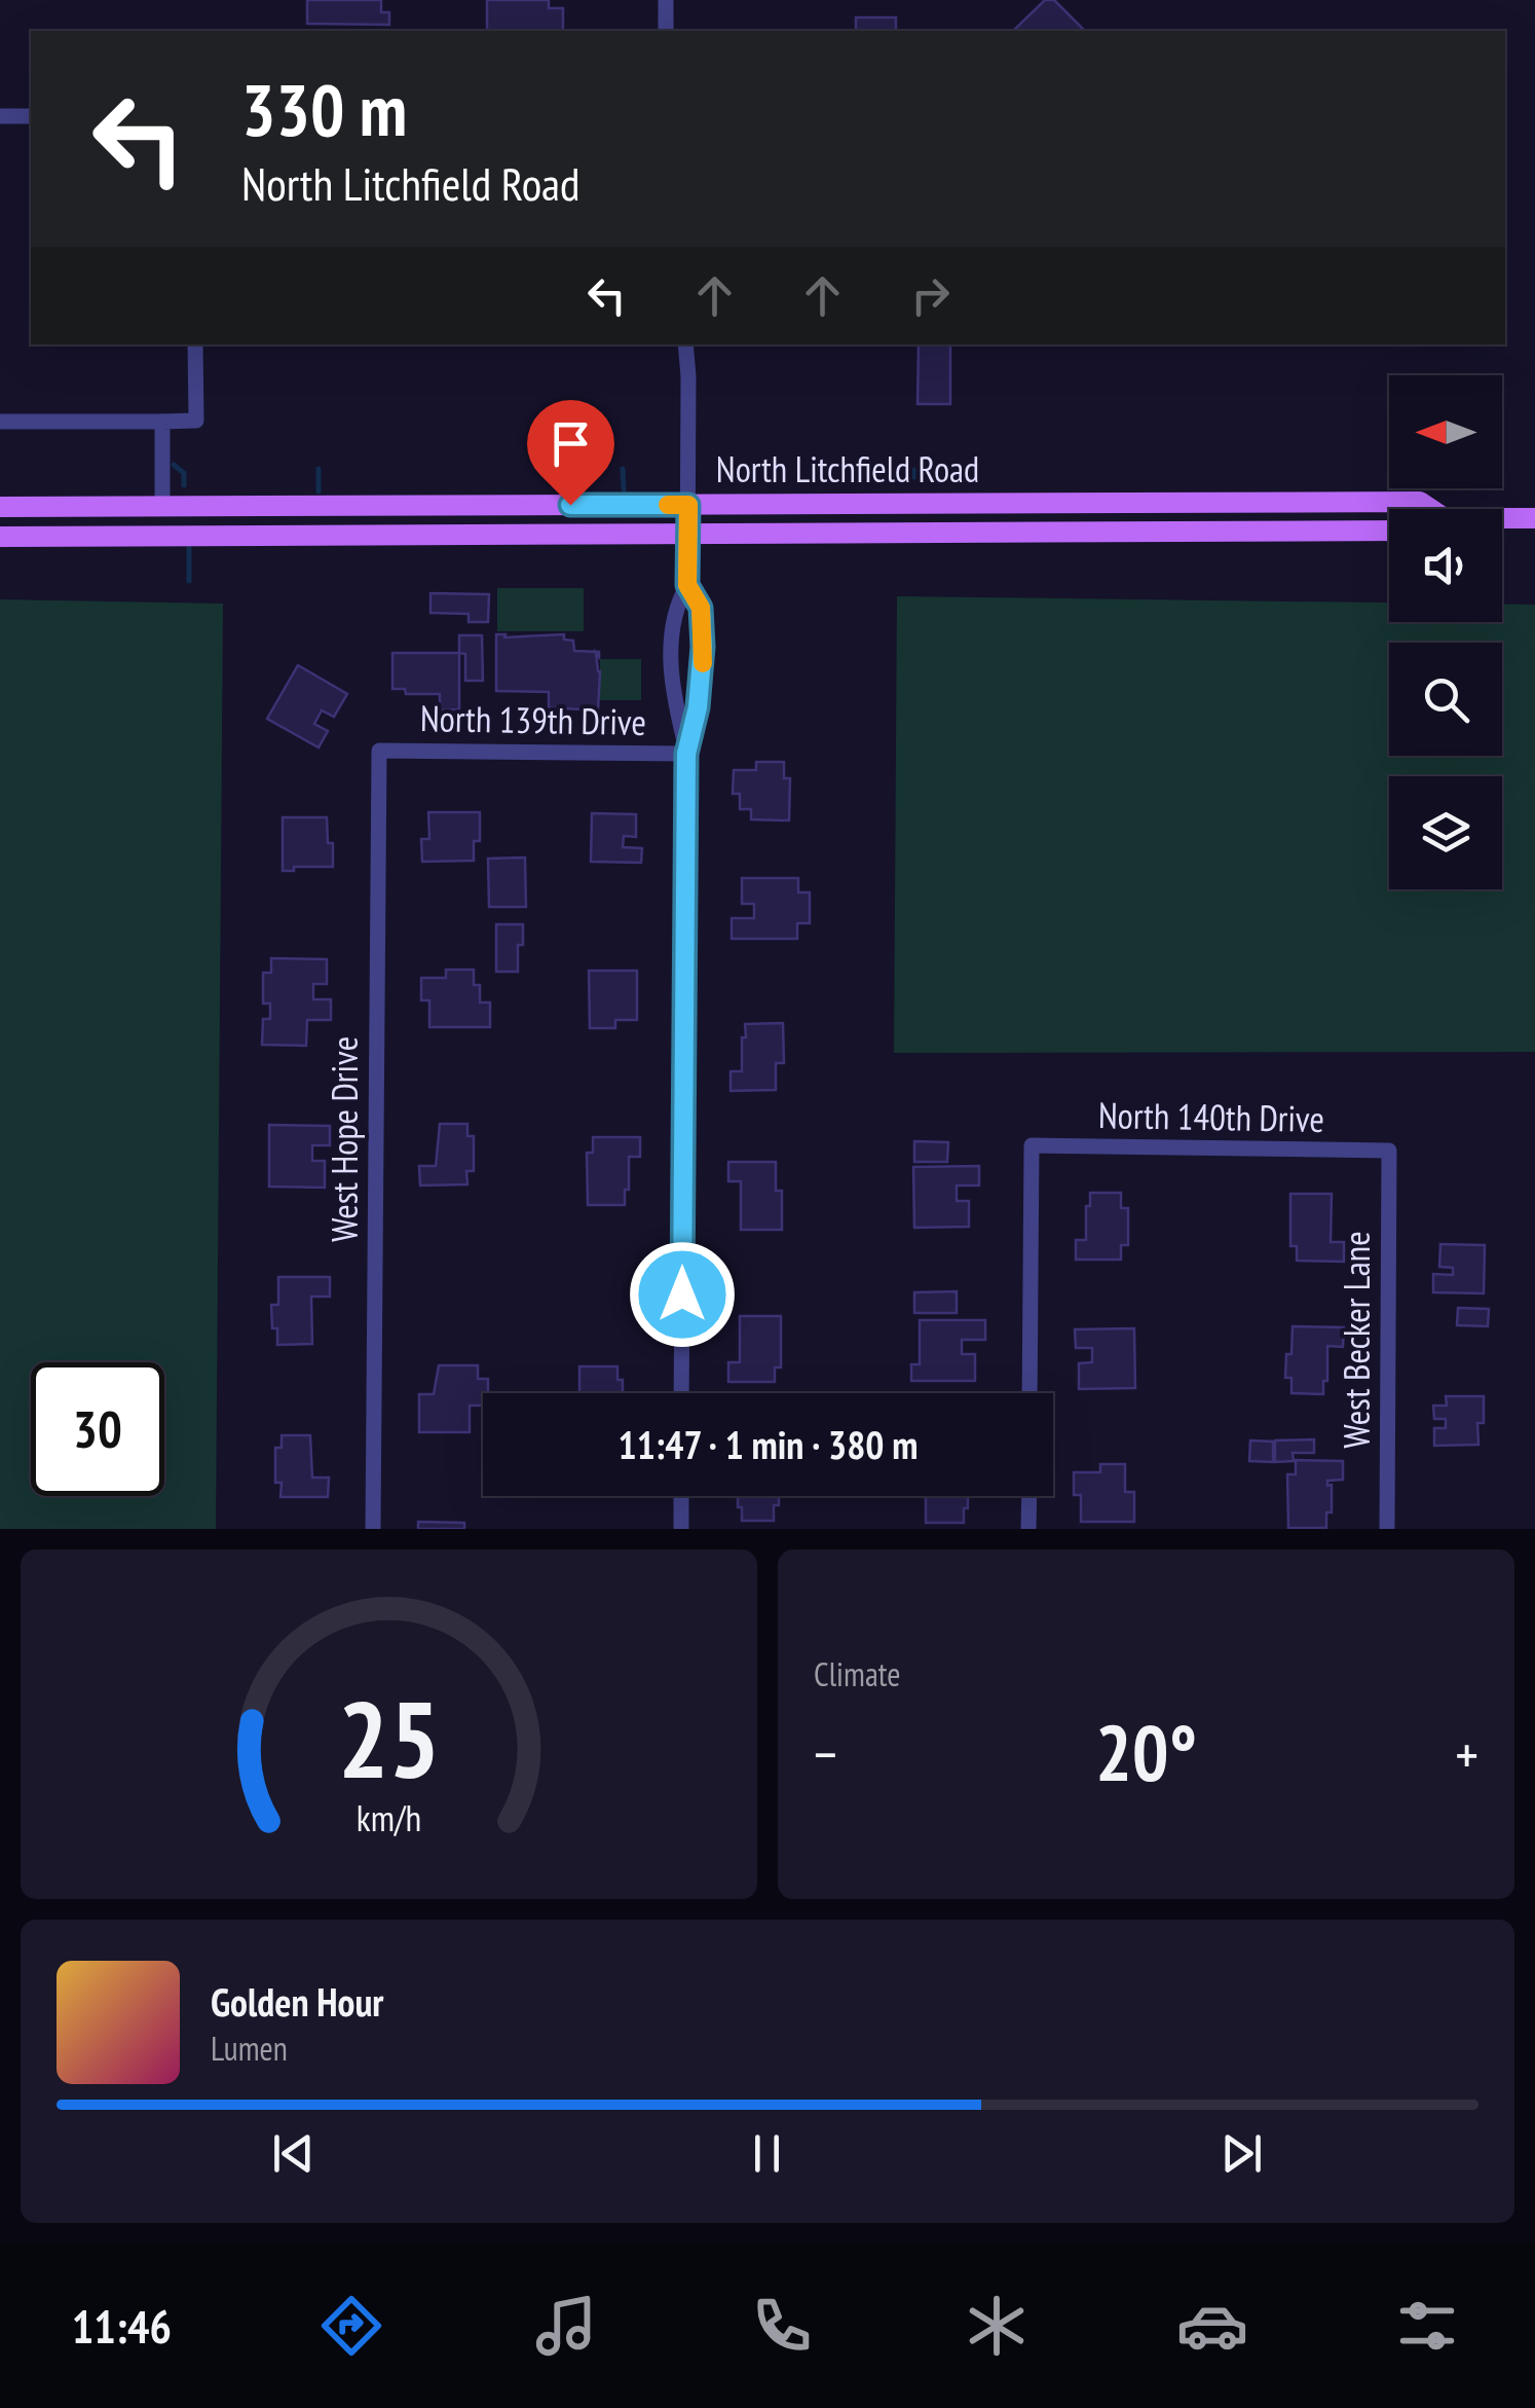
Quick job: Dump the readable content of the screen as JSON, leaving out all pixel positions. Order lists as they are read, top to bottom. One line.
{"streets":{"main road":["North Litchfield Road"],"street":["North 139th Drive","North 140th Drive","West Hope Drive","West Becker Lane"]},"crossings":[["North 139th Drive","West Hope Drive"],["North 140th Drive","West Becker Lane"]],"north":"left","page":{"turn":["330 m","North Litchfield Road"],"limit":"30","trip":"11:47 · 1 min · 380 m","tile":"Climate","heat":["−","20°","+"],"song":["Golden Hour","Lumen"],"tabs":"11:46","gauge":["25","km/h"]}}
